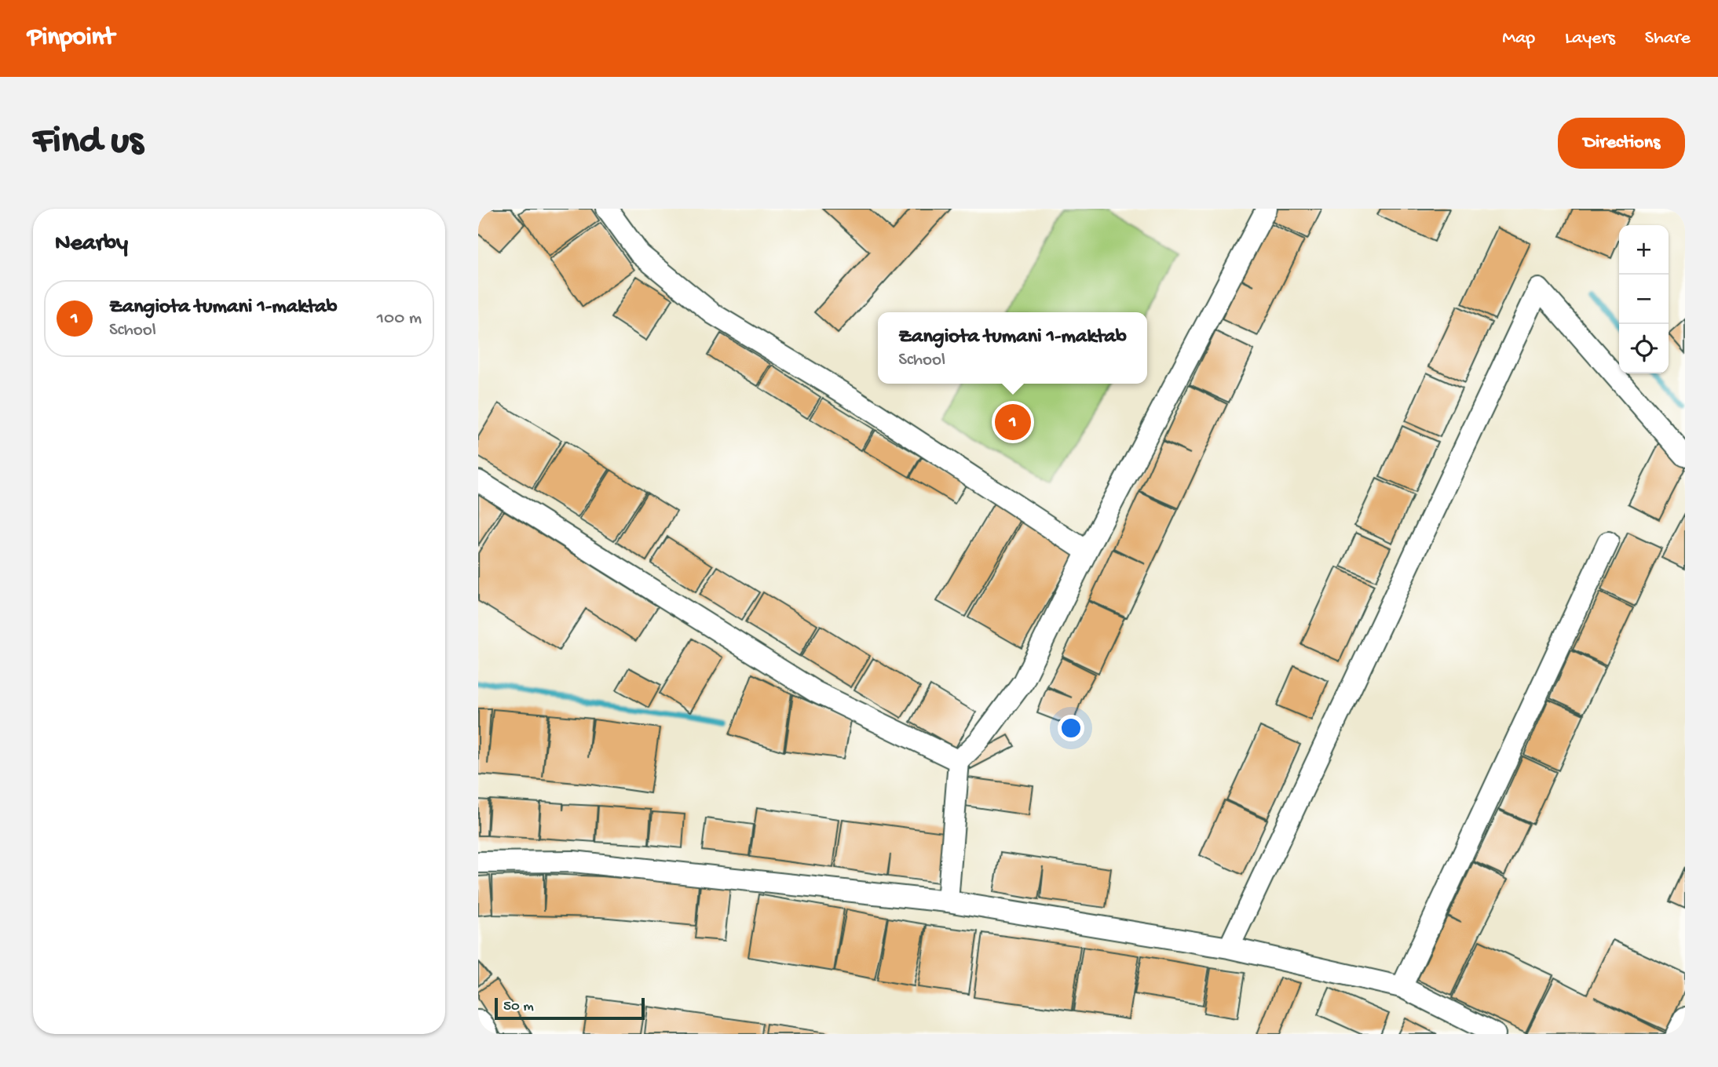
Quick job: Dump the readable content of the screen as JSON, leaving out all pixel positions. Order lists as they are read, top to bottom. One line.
{"scale_bar":"50 m","page":{"header":"Pinpoint","nav":["Map","Layers","Share"],"buttons":"Directions","title":"Find us","heading":"Nearby","map_buttons":["+","−"],"list":[{"mark":"1","name":"Zangiota tumani 1-maktab","note":"School","value":"100 m"}],"popup":["Zangiota tumani 1-maktab","School"],"pins":"1","scale":"50 m"}}
